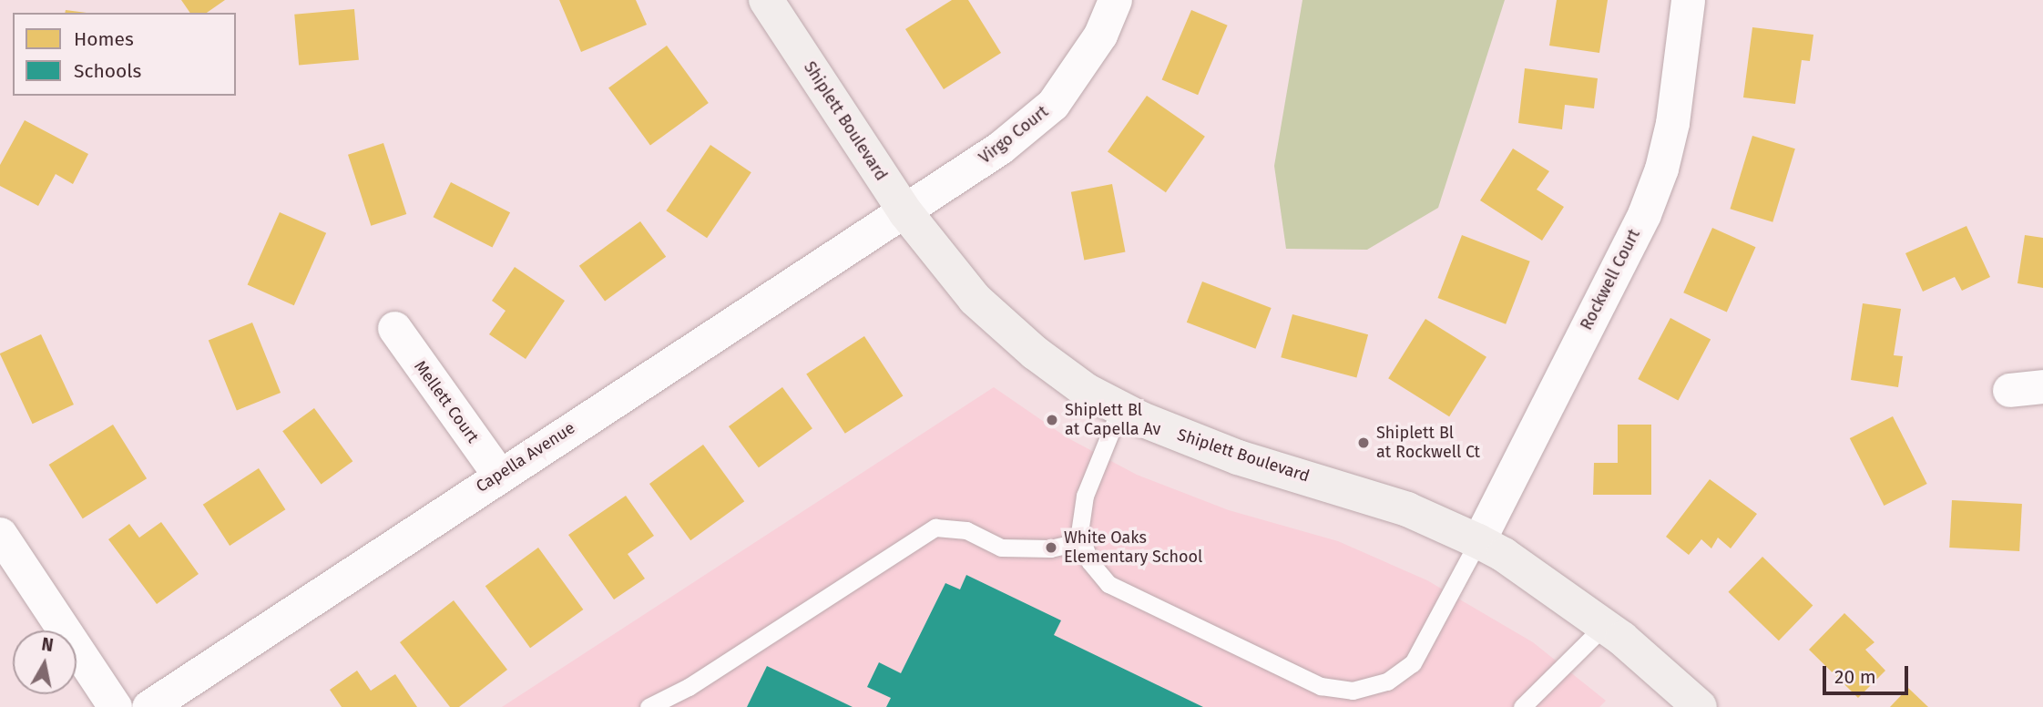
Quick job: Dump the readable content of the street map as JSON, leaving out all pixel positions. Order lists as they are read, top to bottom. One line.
{"streets":{"street":["Shiplett Boulevard","Virgo Court","Rockwell Court","Mellett Court","Capella Avenue"]},"crossings":[["Shiplett Boulevard","Virgo Court"],["Shiplett Boulevard","Rockwell Court"],["Shiplett Boulevard","Capella Avenue"],["Virgo Court","Capella Avenue"],["Mellett Court","Capella Avenue"]],"places":["Shiplett Bl at Capella Av","Shiplett Bl at Rockwell Ct","White Oaks Elementary School"],"legend":["Homes","Schools"],"scale_bar":"20 m","north":"top"}
